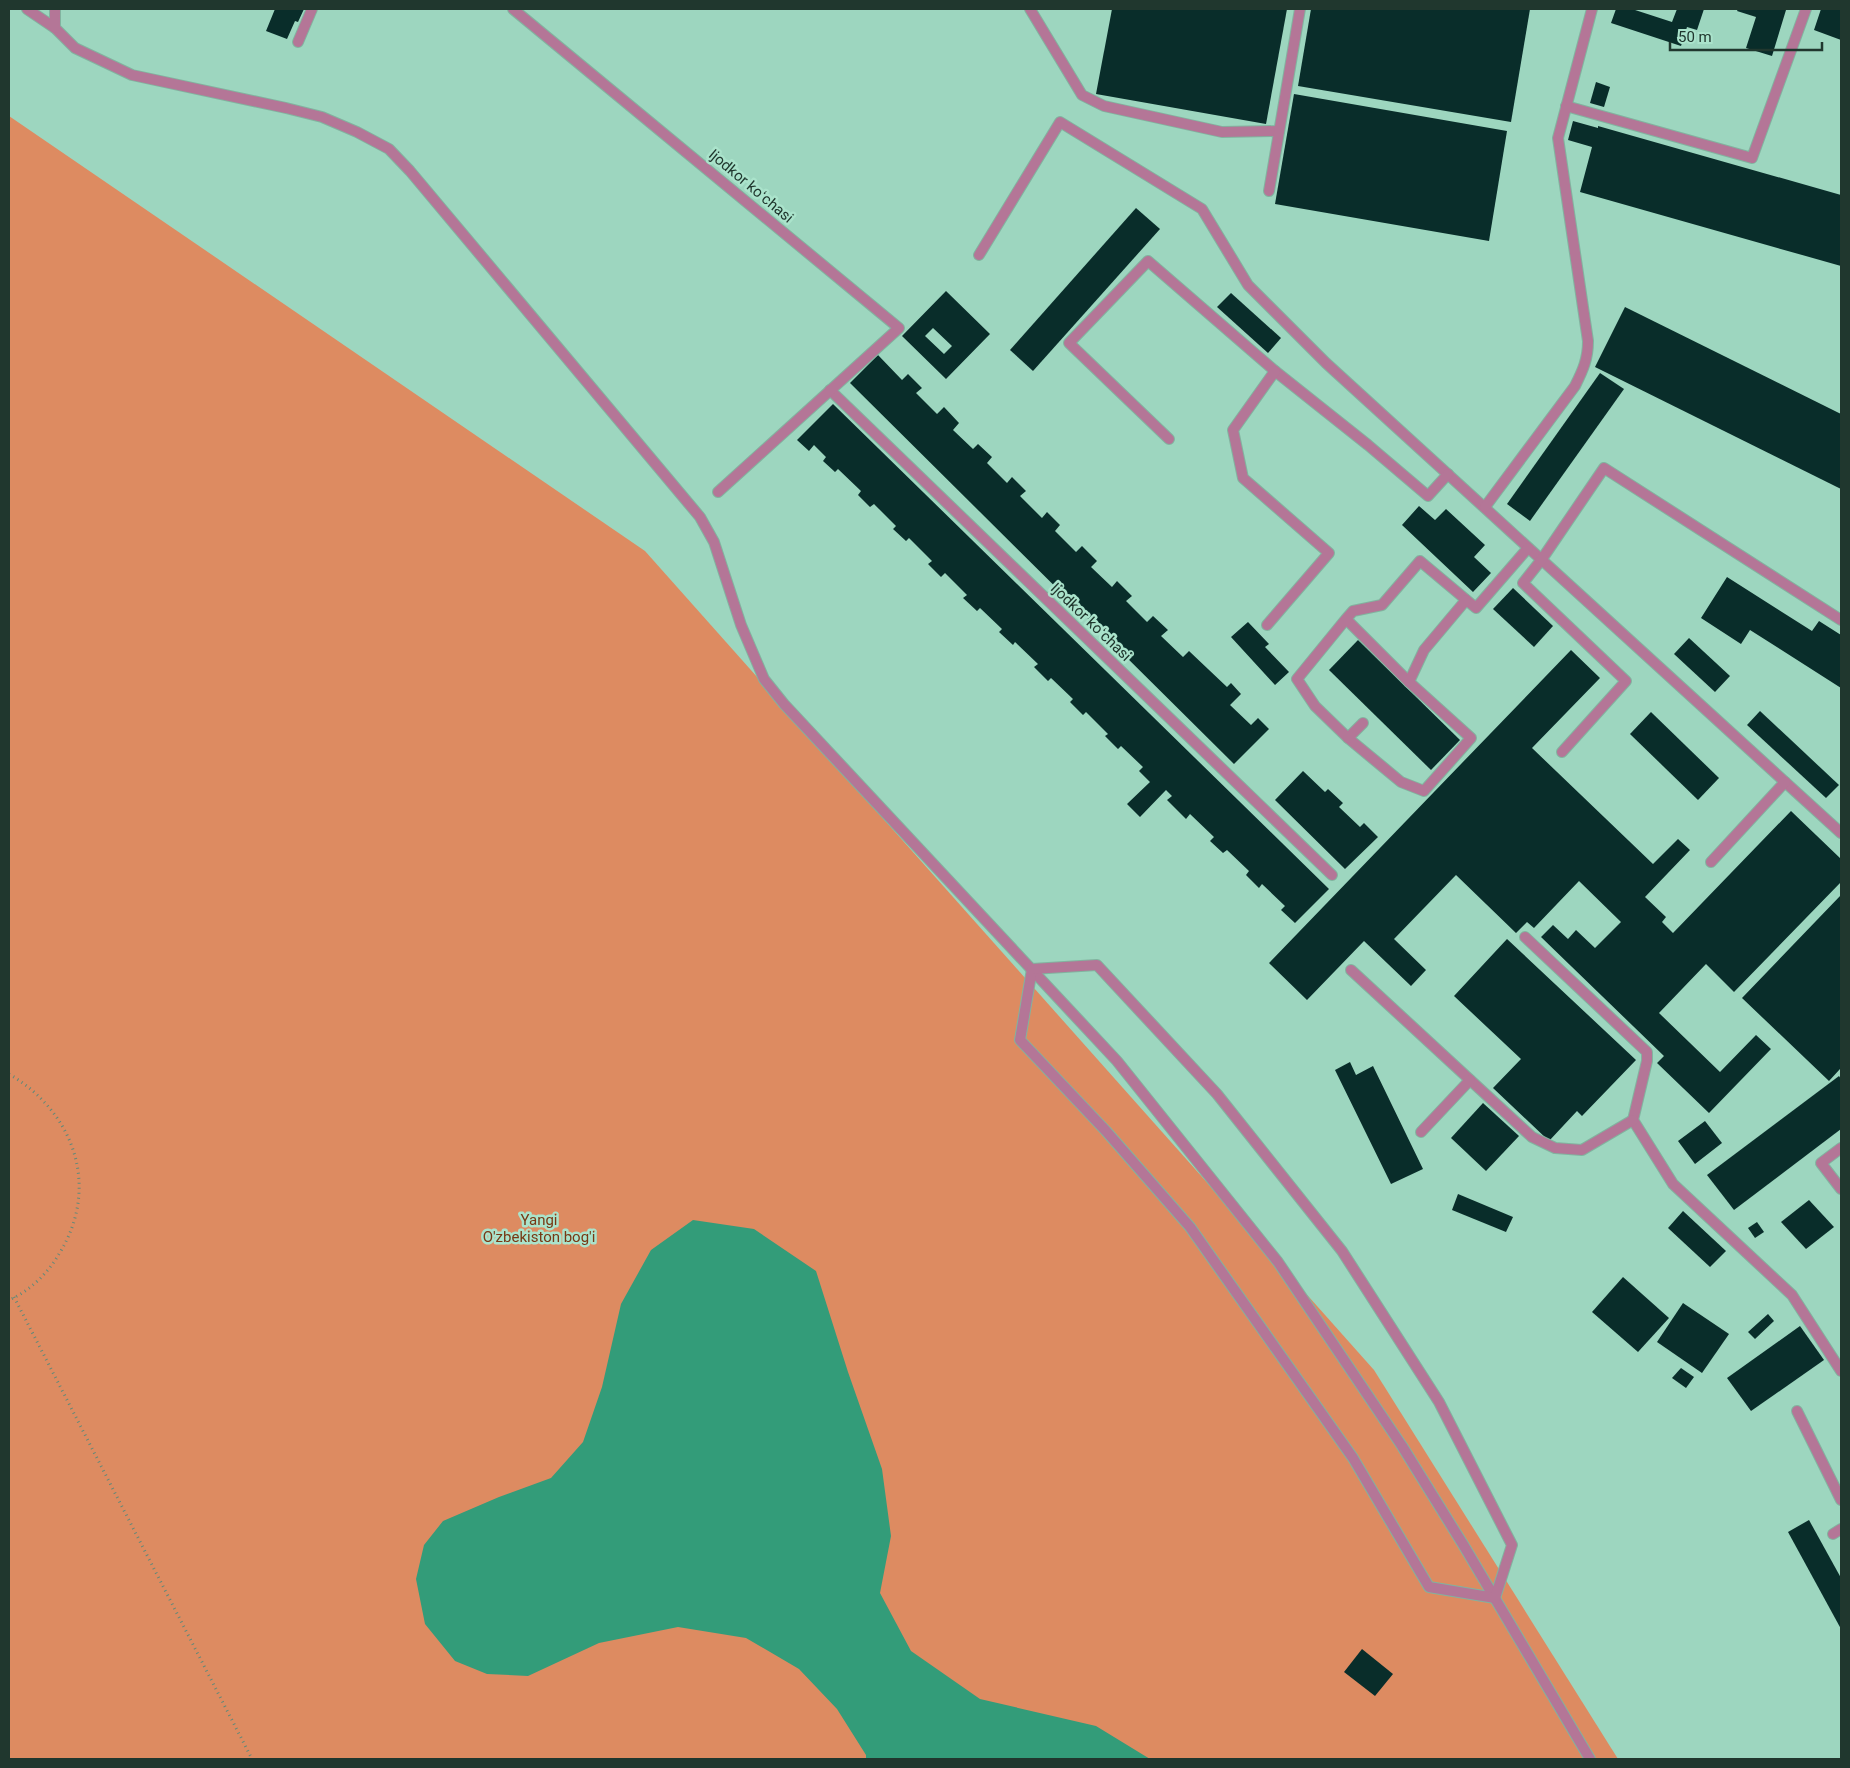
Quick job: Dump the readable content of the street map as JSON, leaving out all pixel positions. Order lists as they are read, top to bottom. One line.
{"streets":{"street":["Ijodkor koʻchasi"]},"parks":["Yangi O'zbekiston bog'i"],"scale_bar":"50 m"}
